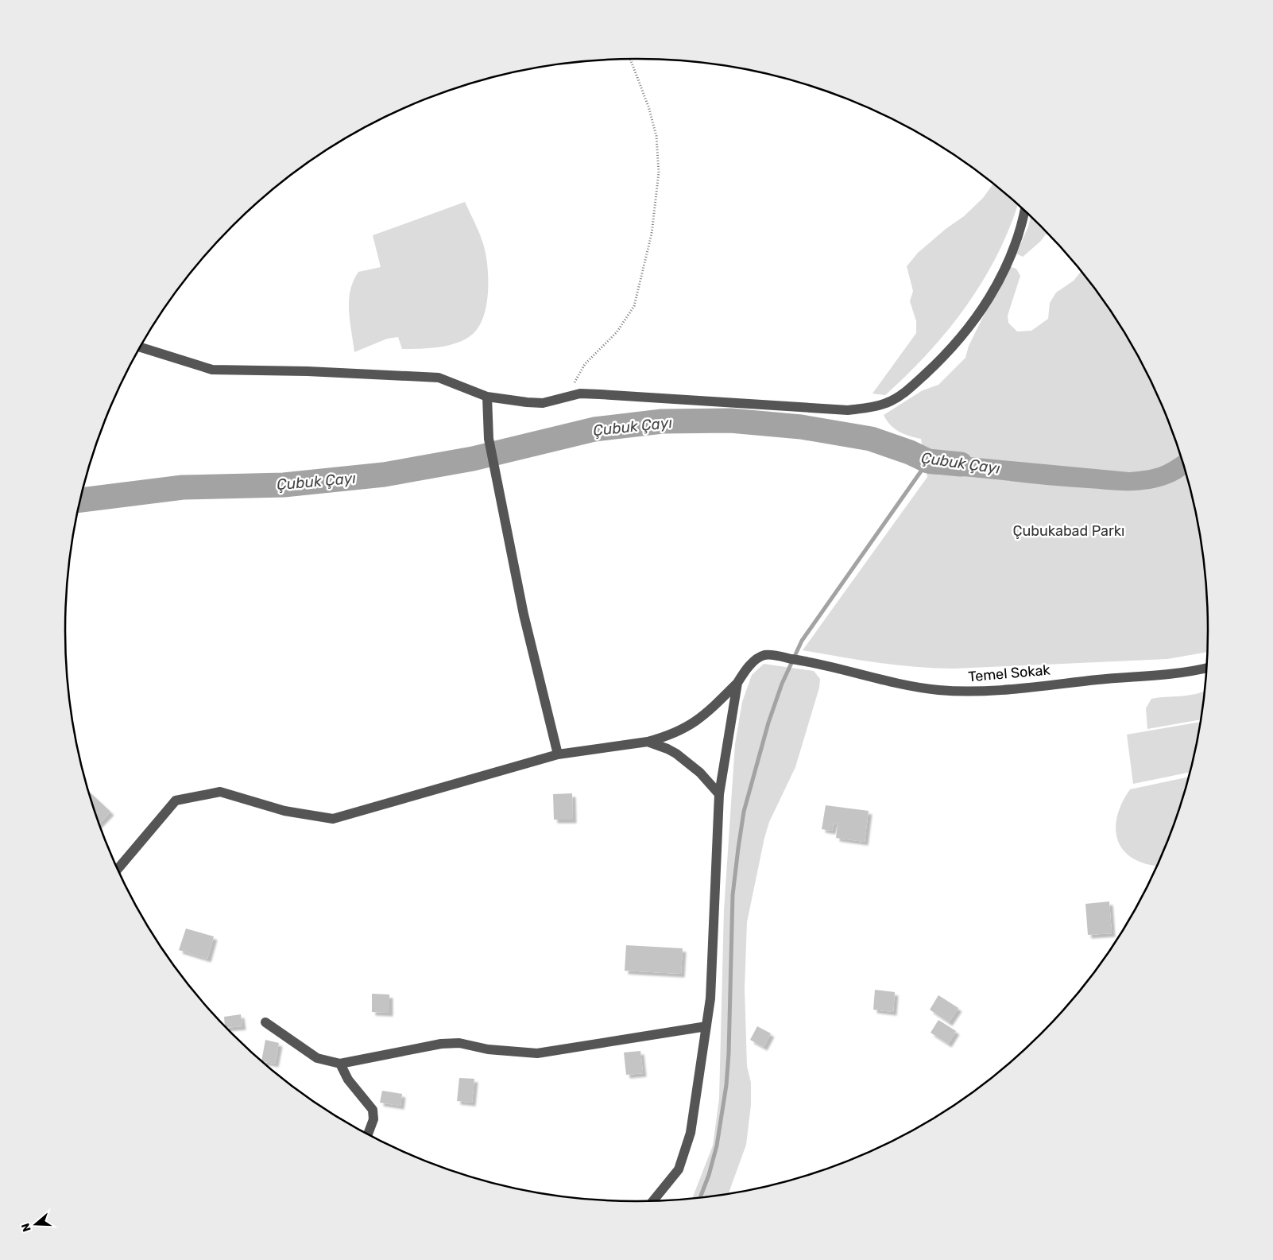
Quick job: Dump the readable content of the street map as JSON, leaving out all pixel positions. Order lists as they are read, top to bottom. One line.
{"streets":{"street":["Temel Sokak"]},"water":["Çubuk Çayı"],"parks":["Çubukabad Parkı"],"north":"left"}
